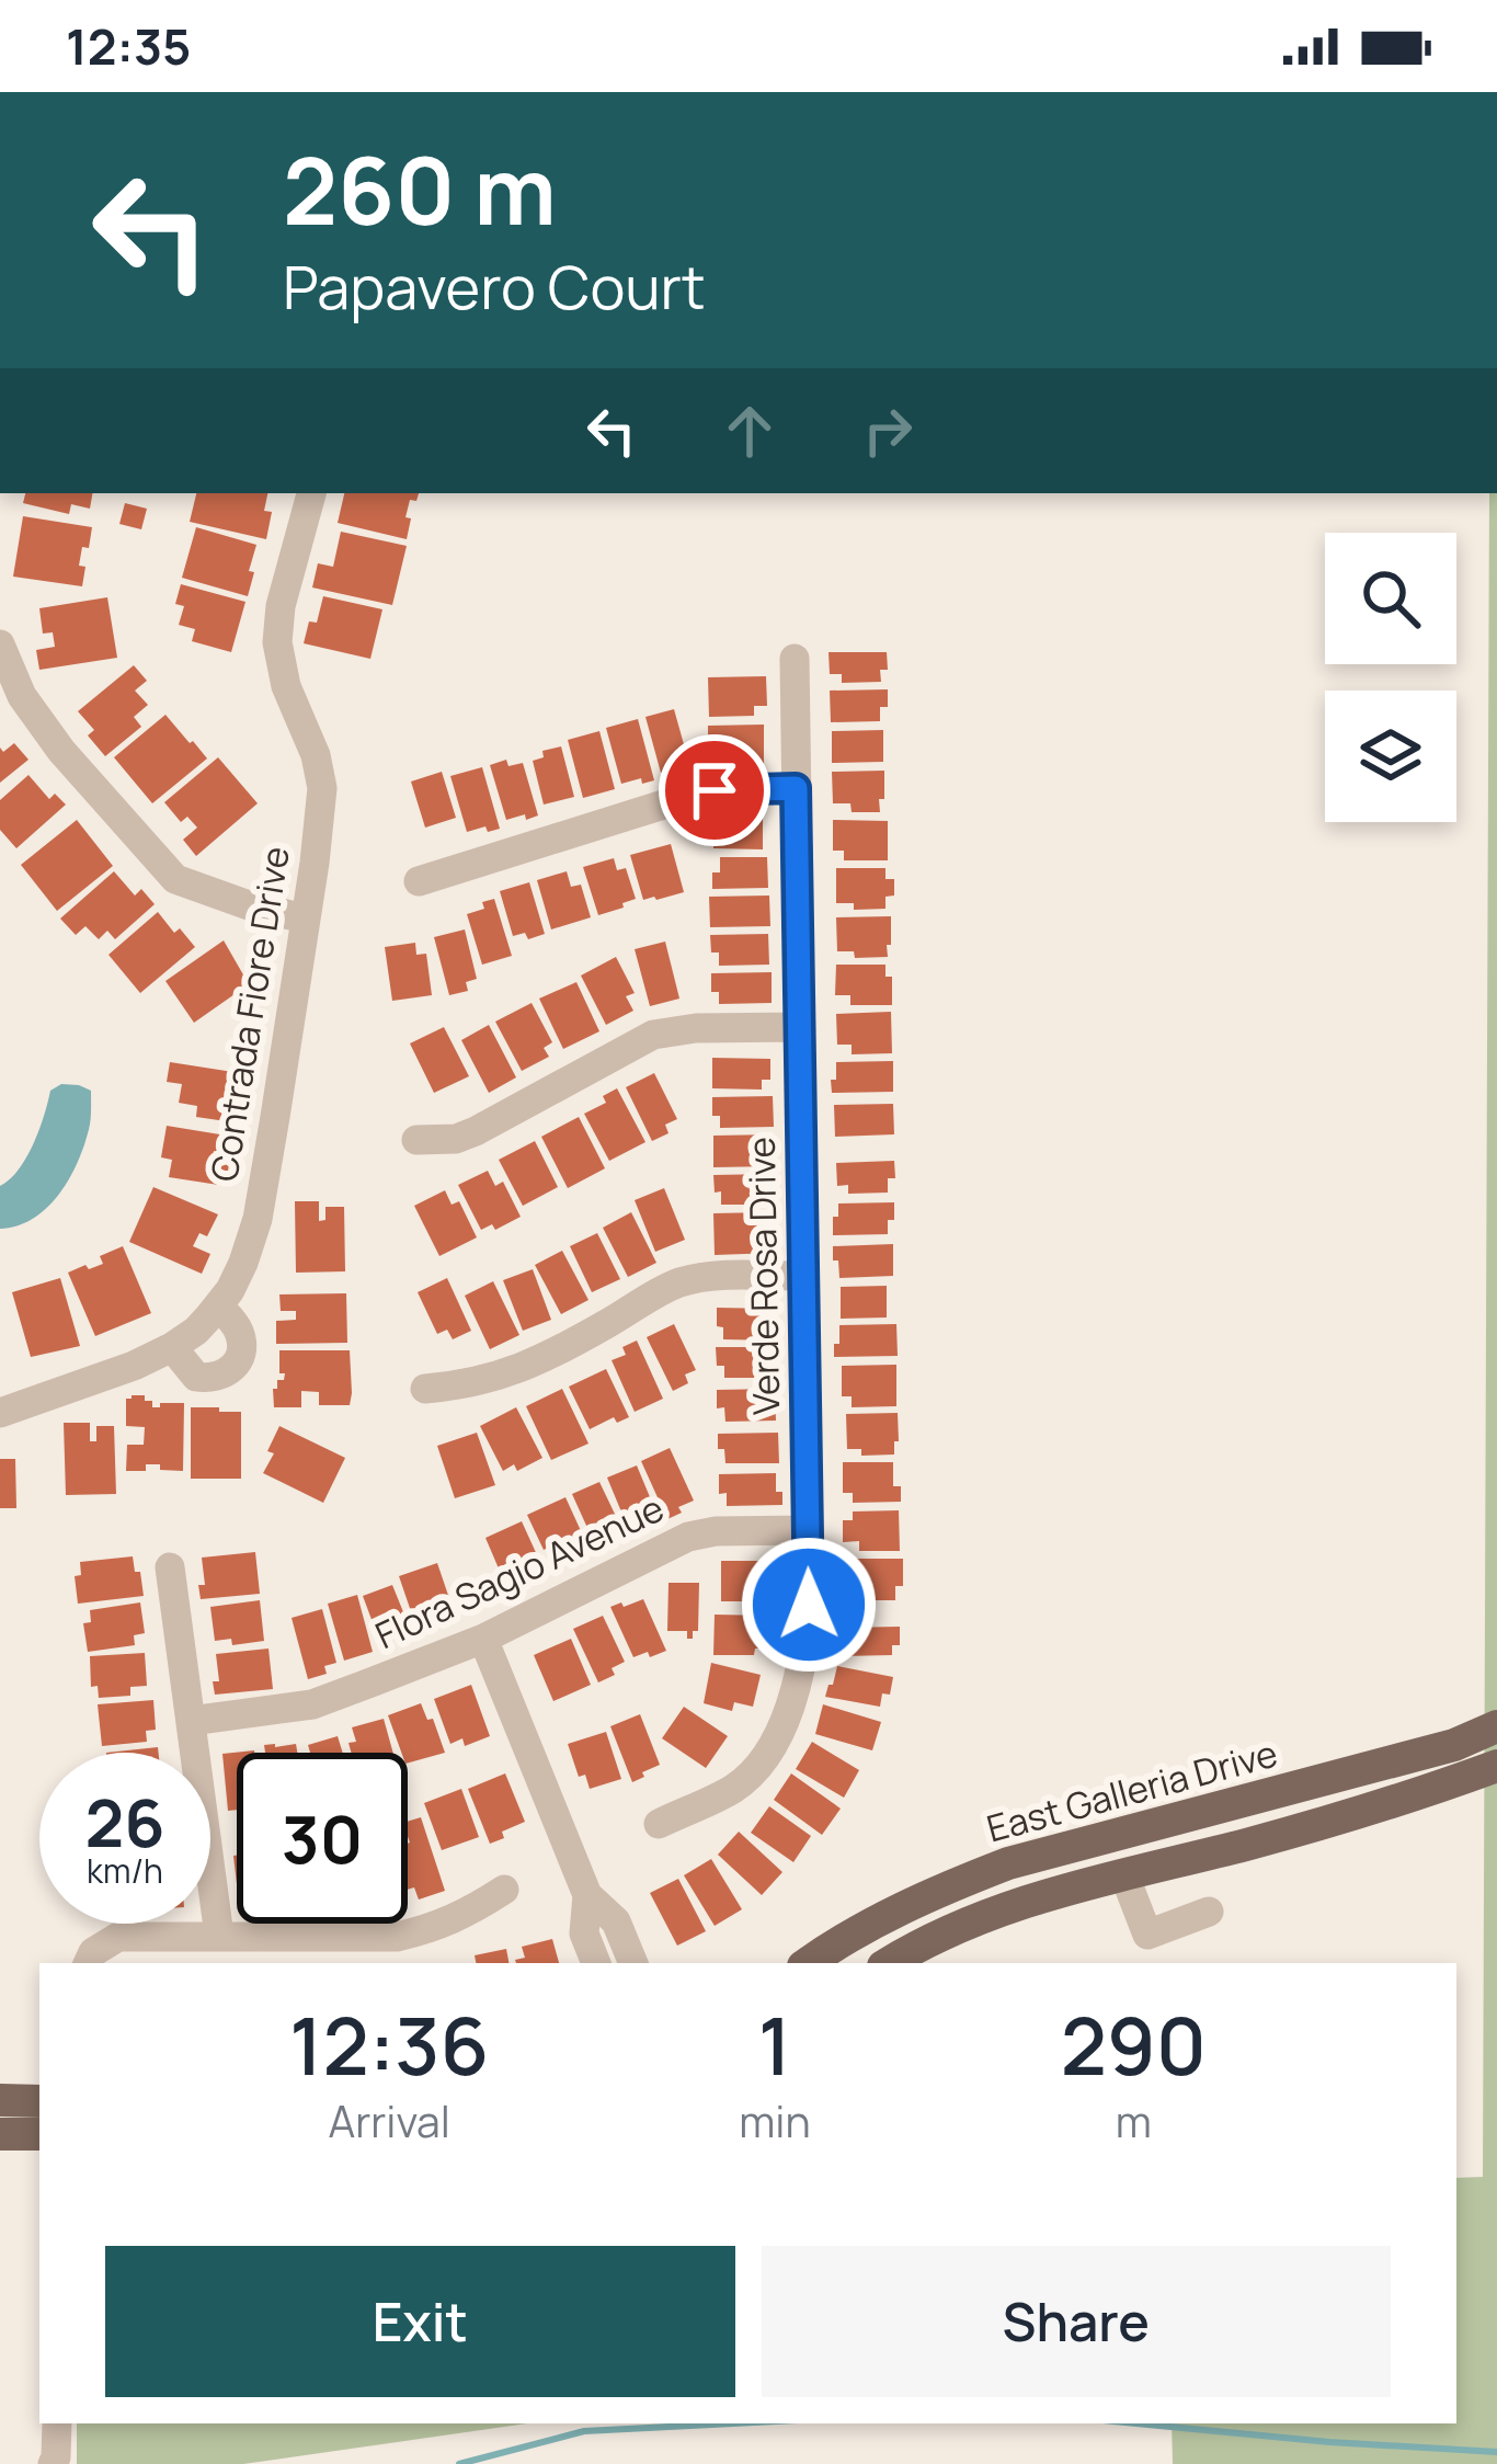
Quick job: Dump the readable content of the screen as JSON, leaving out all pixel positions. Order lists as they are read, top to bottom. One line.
{"streets":{"main road":["East Galleria Drive"],"street":["Contrada Fiore Drive","Verde Rosa Drive","Flora Sagio Avenue"]},"crossings":[["Verde Rosa Drive","Flora Sagio Avenue"]],"page":{"status":"12:35","turn":["260 m","Papavero Court"],"speed":"26 km/h","limit":"30","eta":["12:36","Arrival","1","min","290","m"],"buttons":["Exit","Share"]}}
